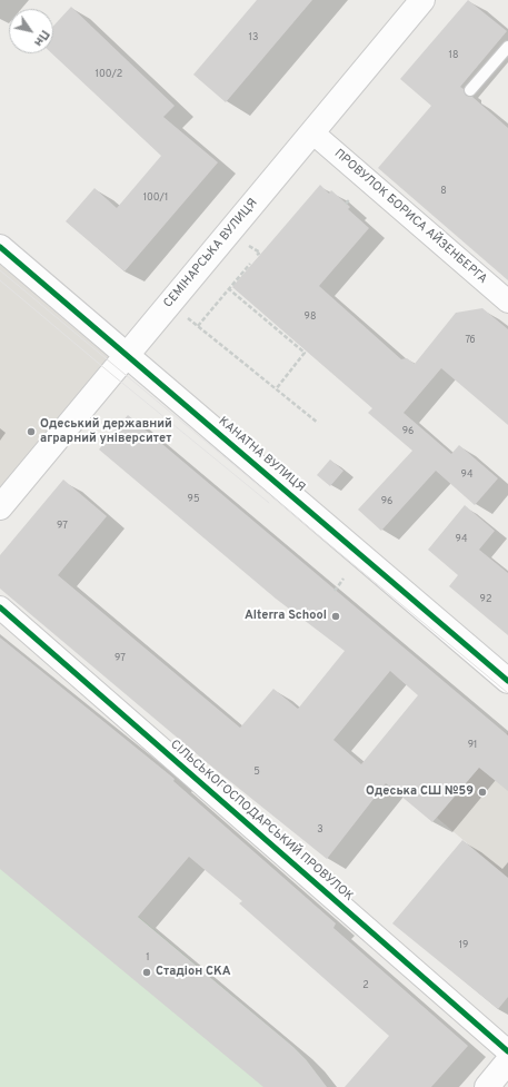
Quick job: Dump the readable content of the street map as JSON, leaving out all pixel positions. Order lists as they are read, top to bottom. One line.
{"streets":{"main road":["СЕМІНАРСЬКА ВУЛИЦЯ","КАНАТНА ВУЛИЦЯ"],"street":["ПРОВУЛОК БОРИСА АЙЗЕНБЕРГА","СІЛЬСЬКОГОСПОДАРСЬКИЙ ПРОВУЛОК"]},"crossings":[["ПРОВУЛОК БОРИСА АЙЗЕНБЕРГА","СЕМІНАРСЬКА ВУЛИЦЯ"],["СЕМІНАРСЬКА ВУЛИЦЯ","КАНАТНА ВУЛИЦЯ"]],"places":["Одеський державний аграрний університет","Alterra School","Одеська CШ №59","Стадіон СКА"],"house_numbers":["13","18","100/2","8","100/1","98","7б","96","94","95","96","97","94","92","97","91","5","3","19","1","2"],"north":"bottom right"}
